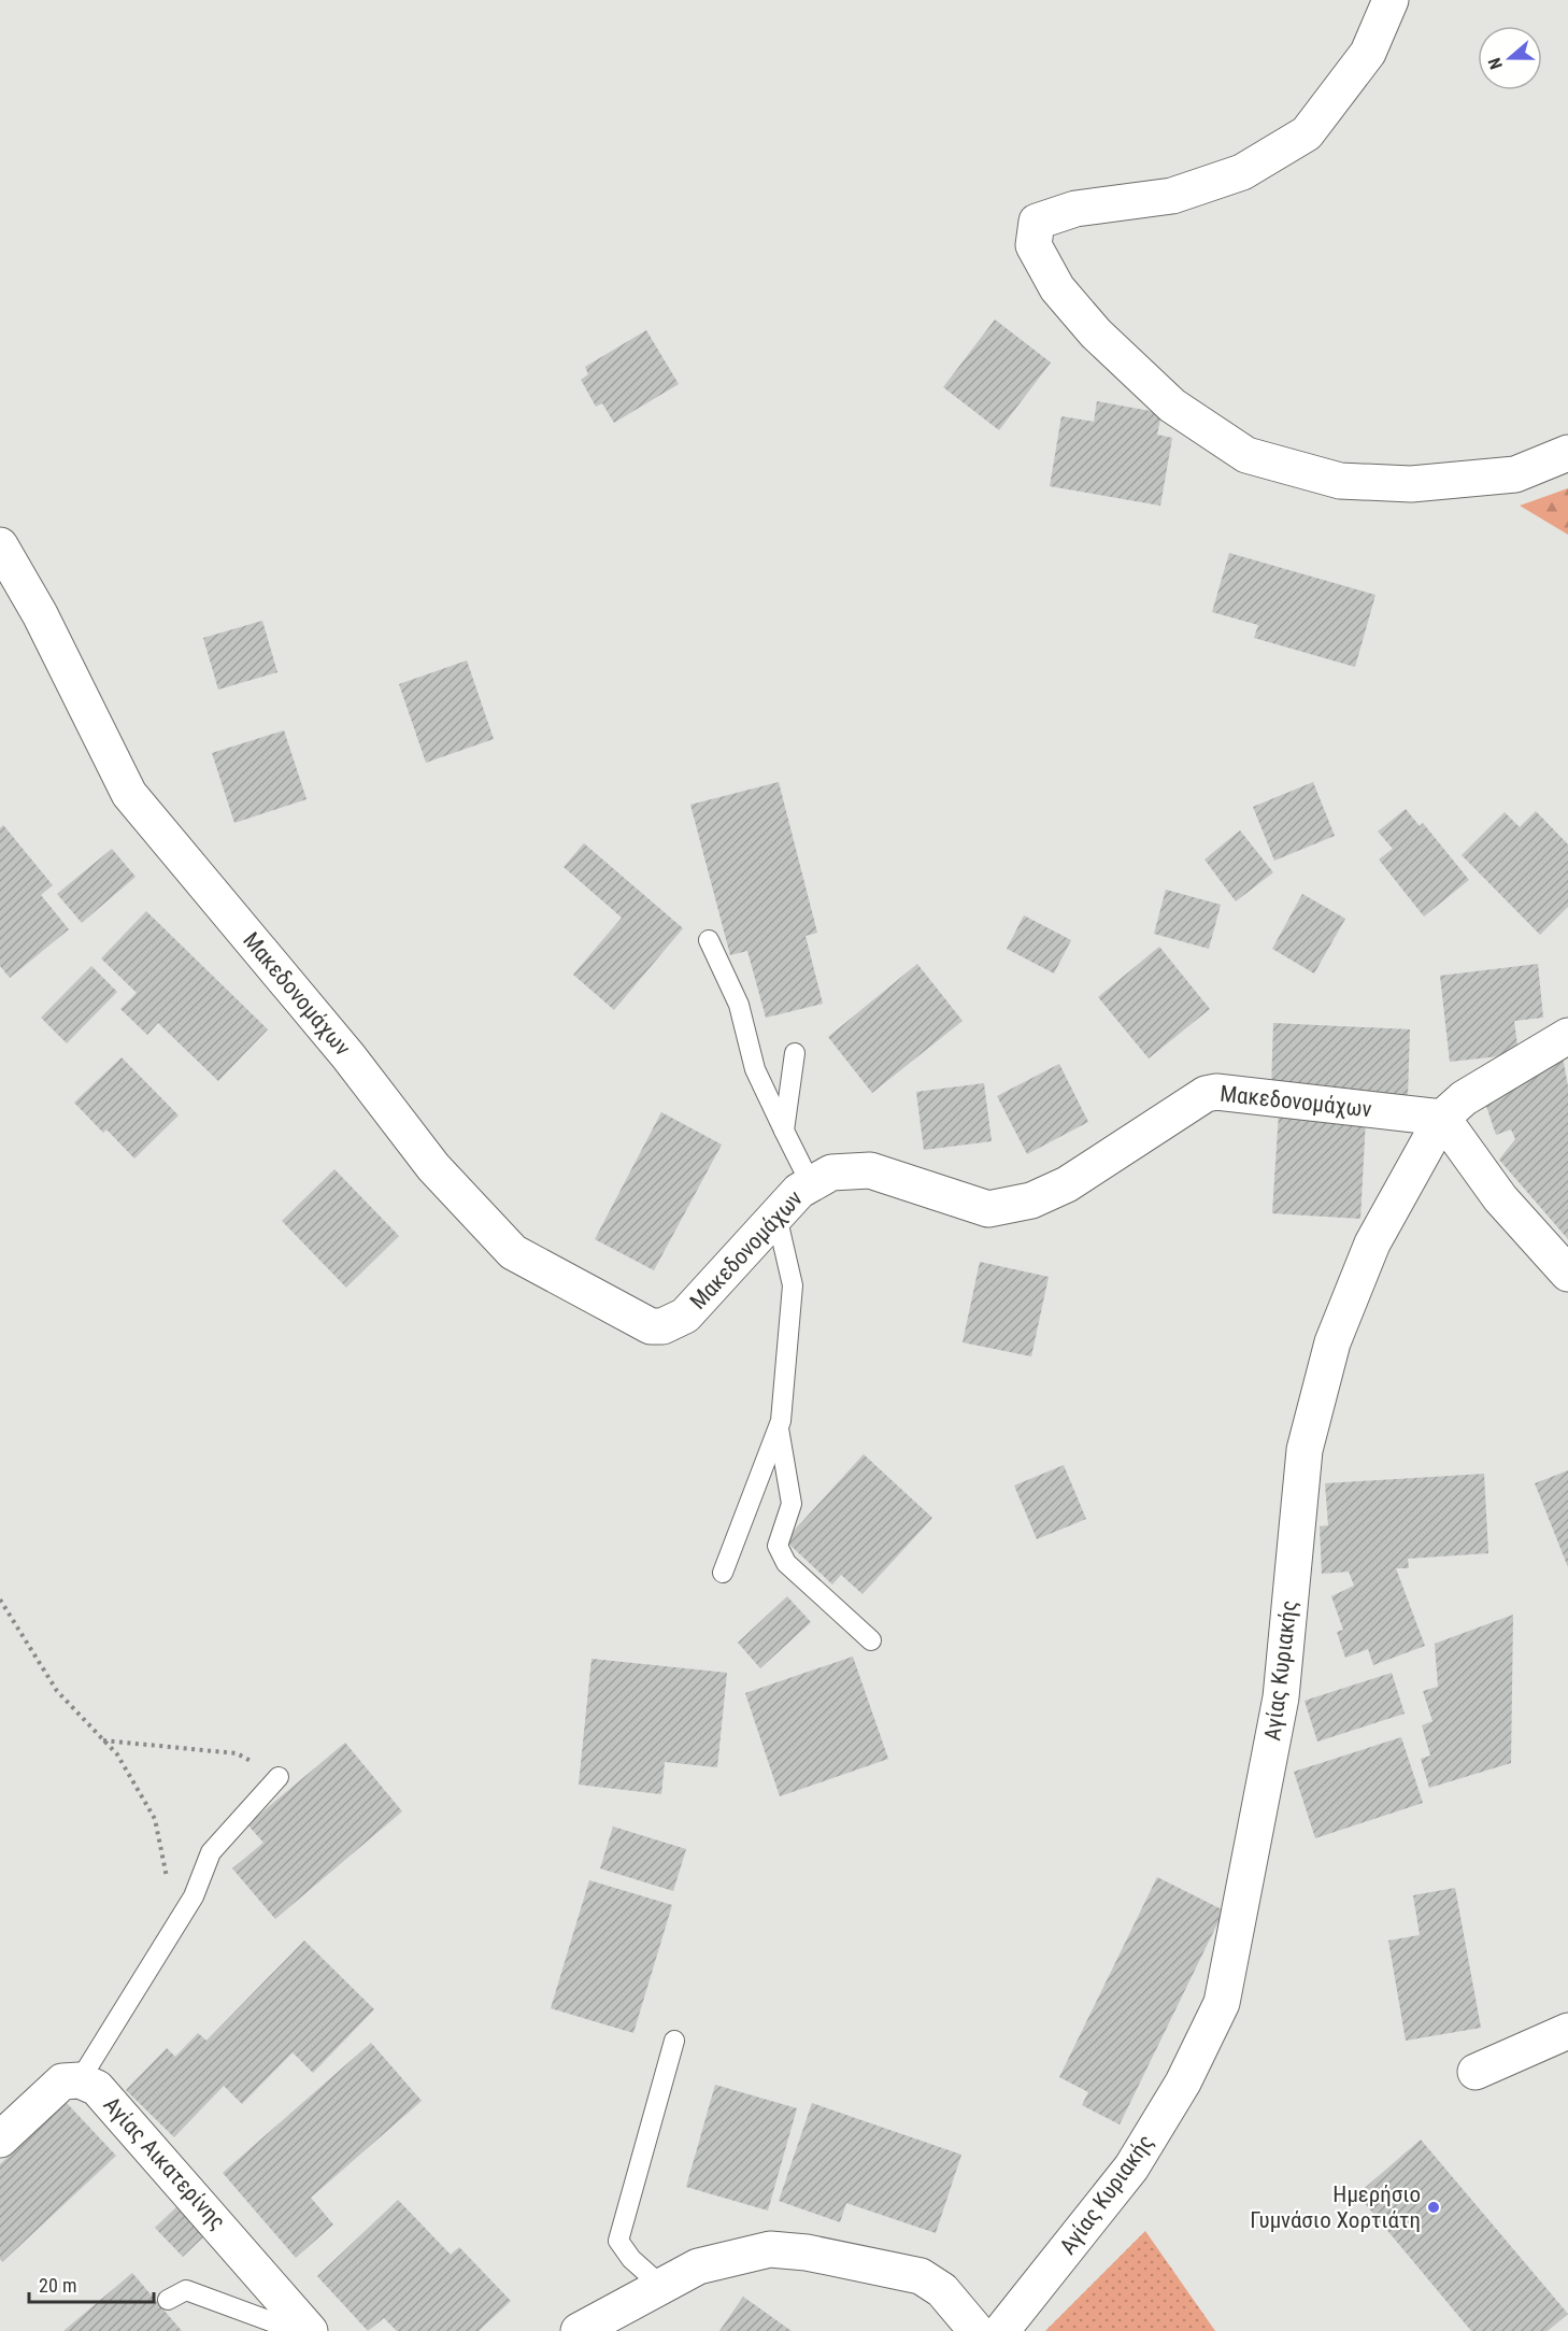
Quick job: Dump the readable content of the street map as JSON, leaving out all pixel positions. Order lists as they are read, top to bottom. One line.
{"streets":{"street":["Μακεδονομάχων","Αγίας Κυριακής","Αγίας Αικατερίνης"]},"crossings":[["Μακεδονομάχων","Αγίας Κυριακής"]],"places":["Ημερήσιο Γυμνάσιο Χορτιάτη"],"scale_bar":"20 m","north":"left"}
